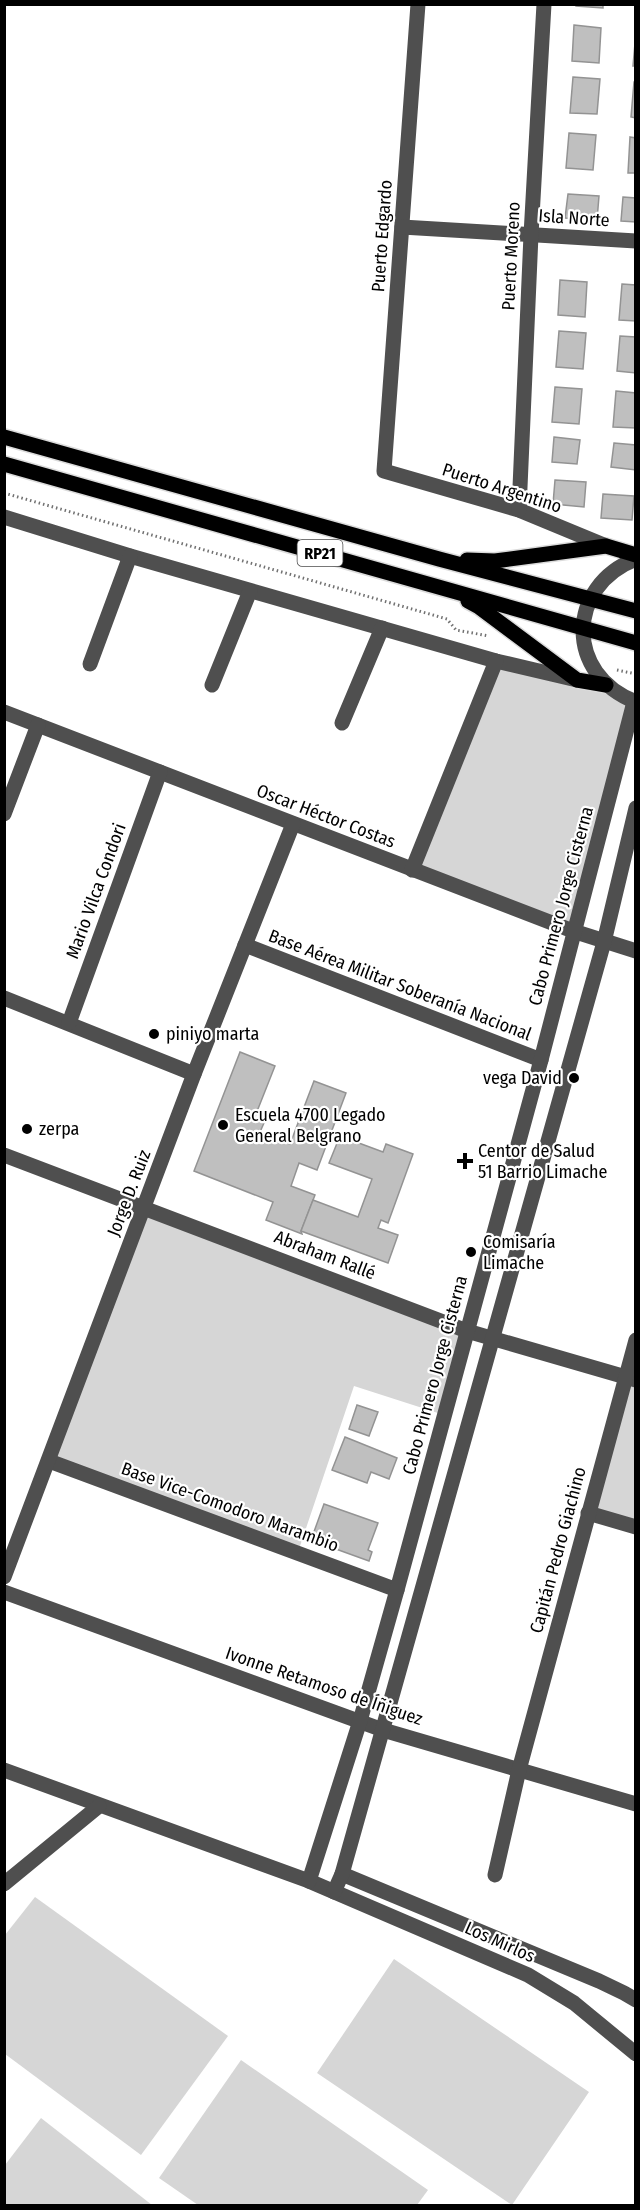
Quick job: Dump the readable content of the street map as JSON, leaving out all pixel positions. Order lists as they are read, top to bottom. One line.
{"streets":{"main road":["RP21"],"street":["Isla Norte","Puerto Edgardo","Puerto Moreno","Puerto Argentino","Oscar Héctor Costas","Mario Vilca Condori","Cabo Primero Jorge Cisterna","Base Aérea Militar Soberanía Nacional","Jorge D. Ruiz","Abraham Rallé","Base Vice-Comodoro Marambio","Capitán Pedro Giachino","Ivonne Retamoso de Íñiguez","Los Mirlos"]},"crossings":[["Isla Norte","Puerto Edgardo"],["Isla Norte","Puerto Moreno"],["Puerto Edgardo","Puerto Argentino"],["Puerto Moreno","Puerto Argentino"],["Oscar Héctor Costas","Mario Vilca Condori"],["Oscar Héctor Costas","Cabo Primero Jorge Cisterna"],["Oscar Héctor Costas","Jorge D. Ruiz"],["Cabo Primero Jorge Cisterna","Base Aérea Militar Soberanía Nacional"],["Cabo Primero Jorge Cisterna","Abraham Rallé"],["Cabo Primero Jorge Cisterna","Base Vice-Comodoro Marambio"],["Cabo Primero Jorge Cisterna","Ivonne Retamoso de Íñiguez"],["Cabo Primero Jorge Cisterna","Los Mirlos"],["Base Aérea Militar Soberanía Nacional","Jorge D. Ruiz"],["Jorge D. Ruiz","Abraham Rallé"],["Jorge D. Ruiz","Base Vice-Comodoro Marambio"],["Abraham Rallé","Capitán Pedro Giachino"],["Capitán Pedro Giachino","Ivonne Retamoso de Íñiguez"]],"places":{"other":["piniyo marta","vega David","Escuela 4700 Legado General Belgrano","zerpa","Comisaría Limache"],"health":["Centor de Salud 51 Barrio Limache"]}}
